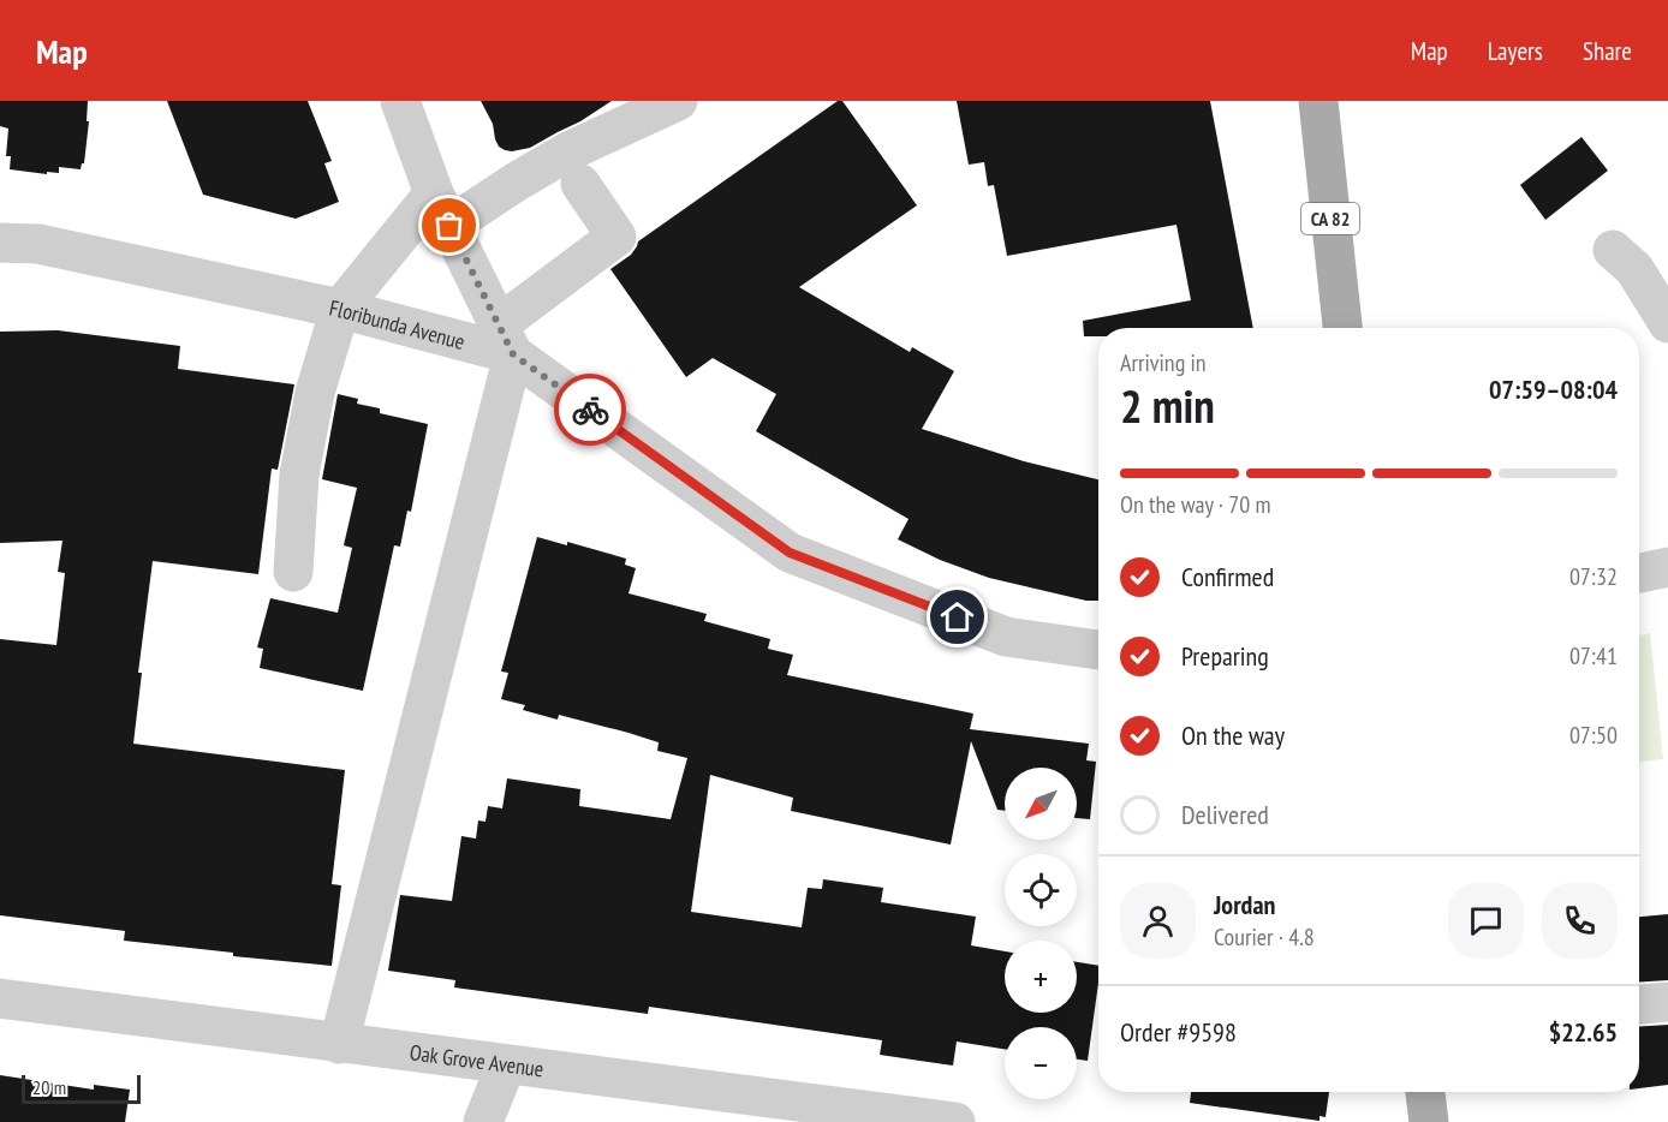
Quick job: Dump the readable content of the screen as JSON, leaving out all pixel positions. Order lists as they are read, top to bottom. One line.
{"streets":{"main road":["CA 82"],"street":["Floribunda Avenue","Oak Grove Avenue"]},"scale_bar":"20 m","north":"bottom left","page":{"header":"Map","nav":["Map","Layers","Share"],"heading":["2 min","Arriving in","07:59–08:04"],"panel":["Jordan","Courier · 4.8","Order #9598","$22.65"],"bar":"On the way · 70 m","list":[["Confirmed","07:32"],["Preparing","07:41"],["On the way","07:50"],"Delivered"],"map_buttons":["+","−"],"scale":"20 m"}}
